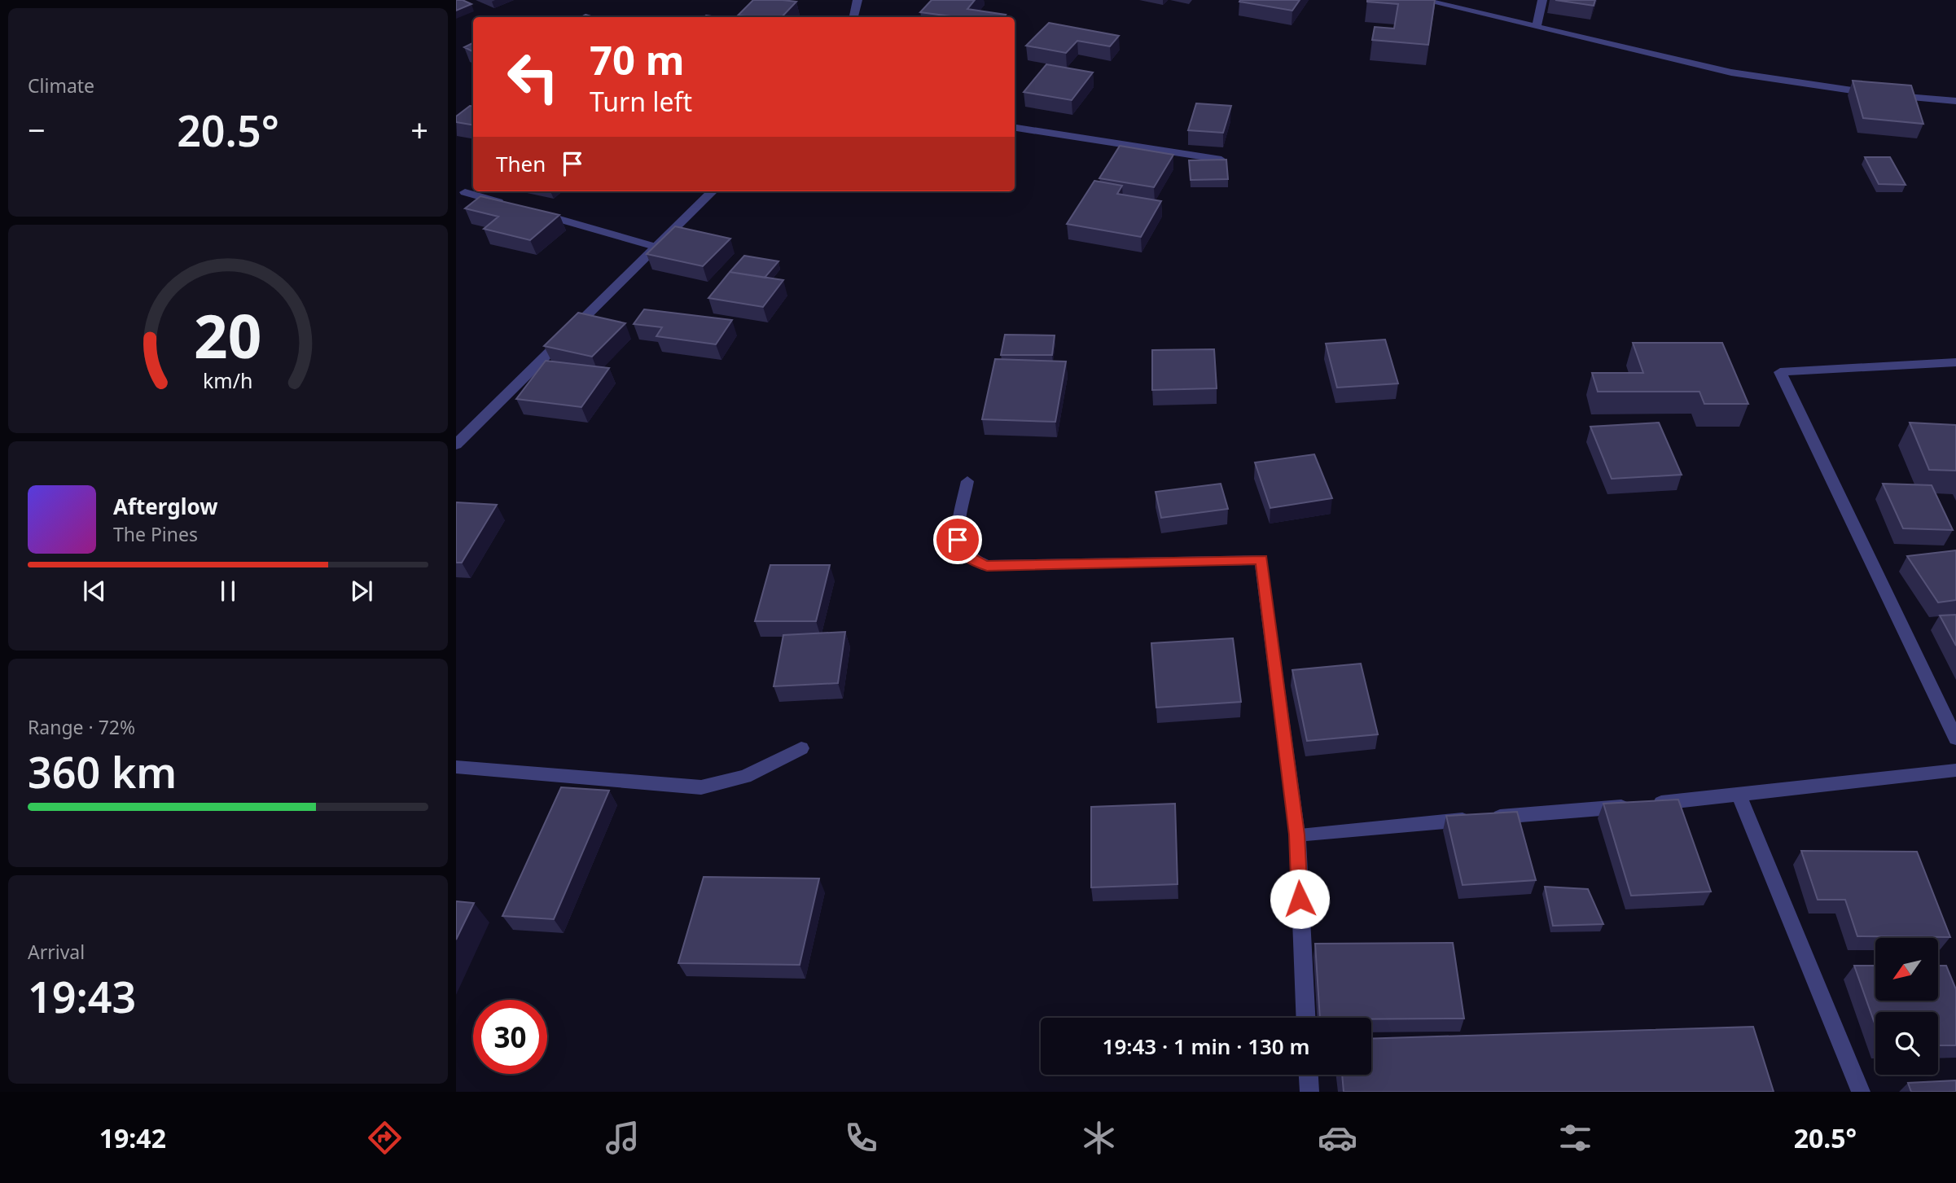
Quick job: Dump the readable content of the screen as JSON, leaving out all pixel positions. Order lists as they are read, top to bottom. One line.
{"north":"bottom left","page":{"tile":["Climate",["Range · 72%","360 km"],["Arrival","19:43"]],"turn":["70 m","Turn left"],"heat":["−","20.5°","+"],"then":"Then","song":["Afterglow","The Pines"],"limit":"30","trip":"19:43 · 1 min · 130 m","tabs":["19:42","20.5°"],"gauge":["20","km/h"]}}
